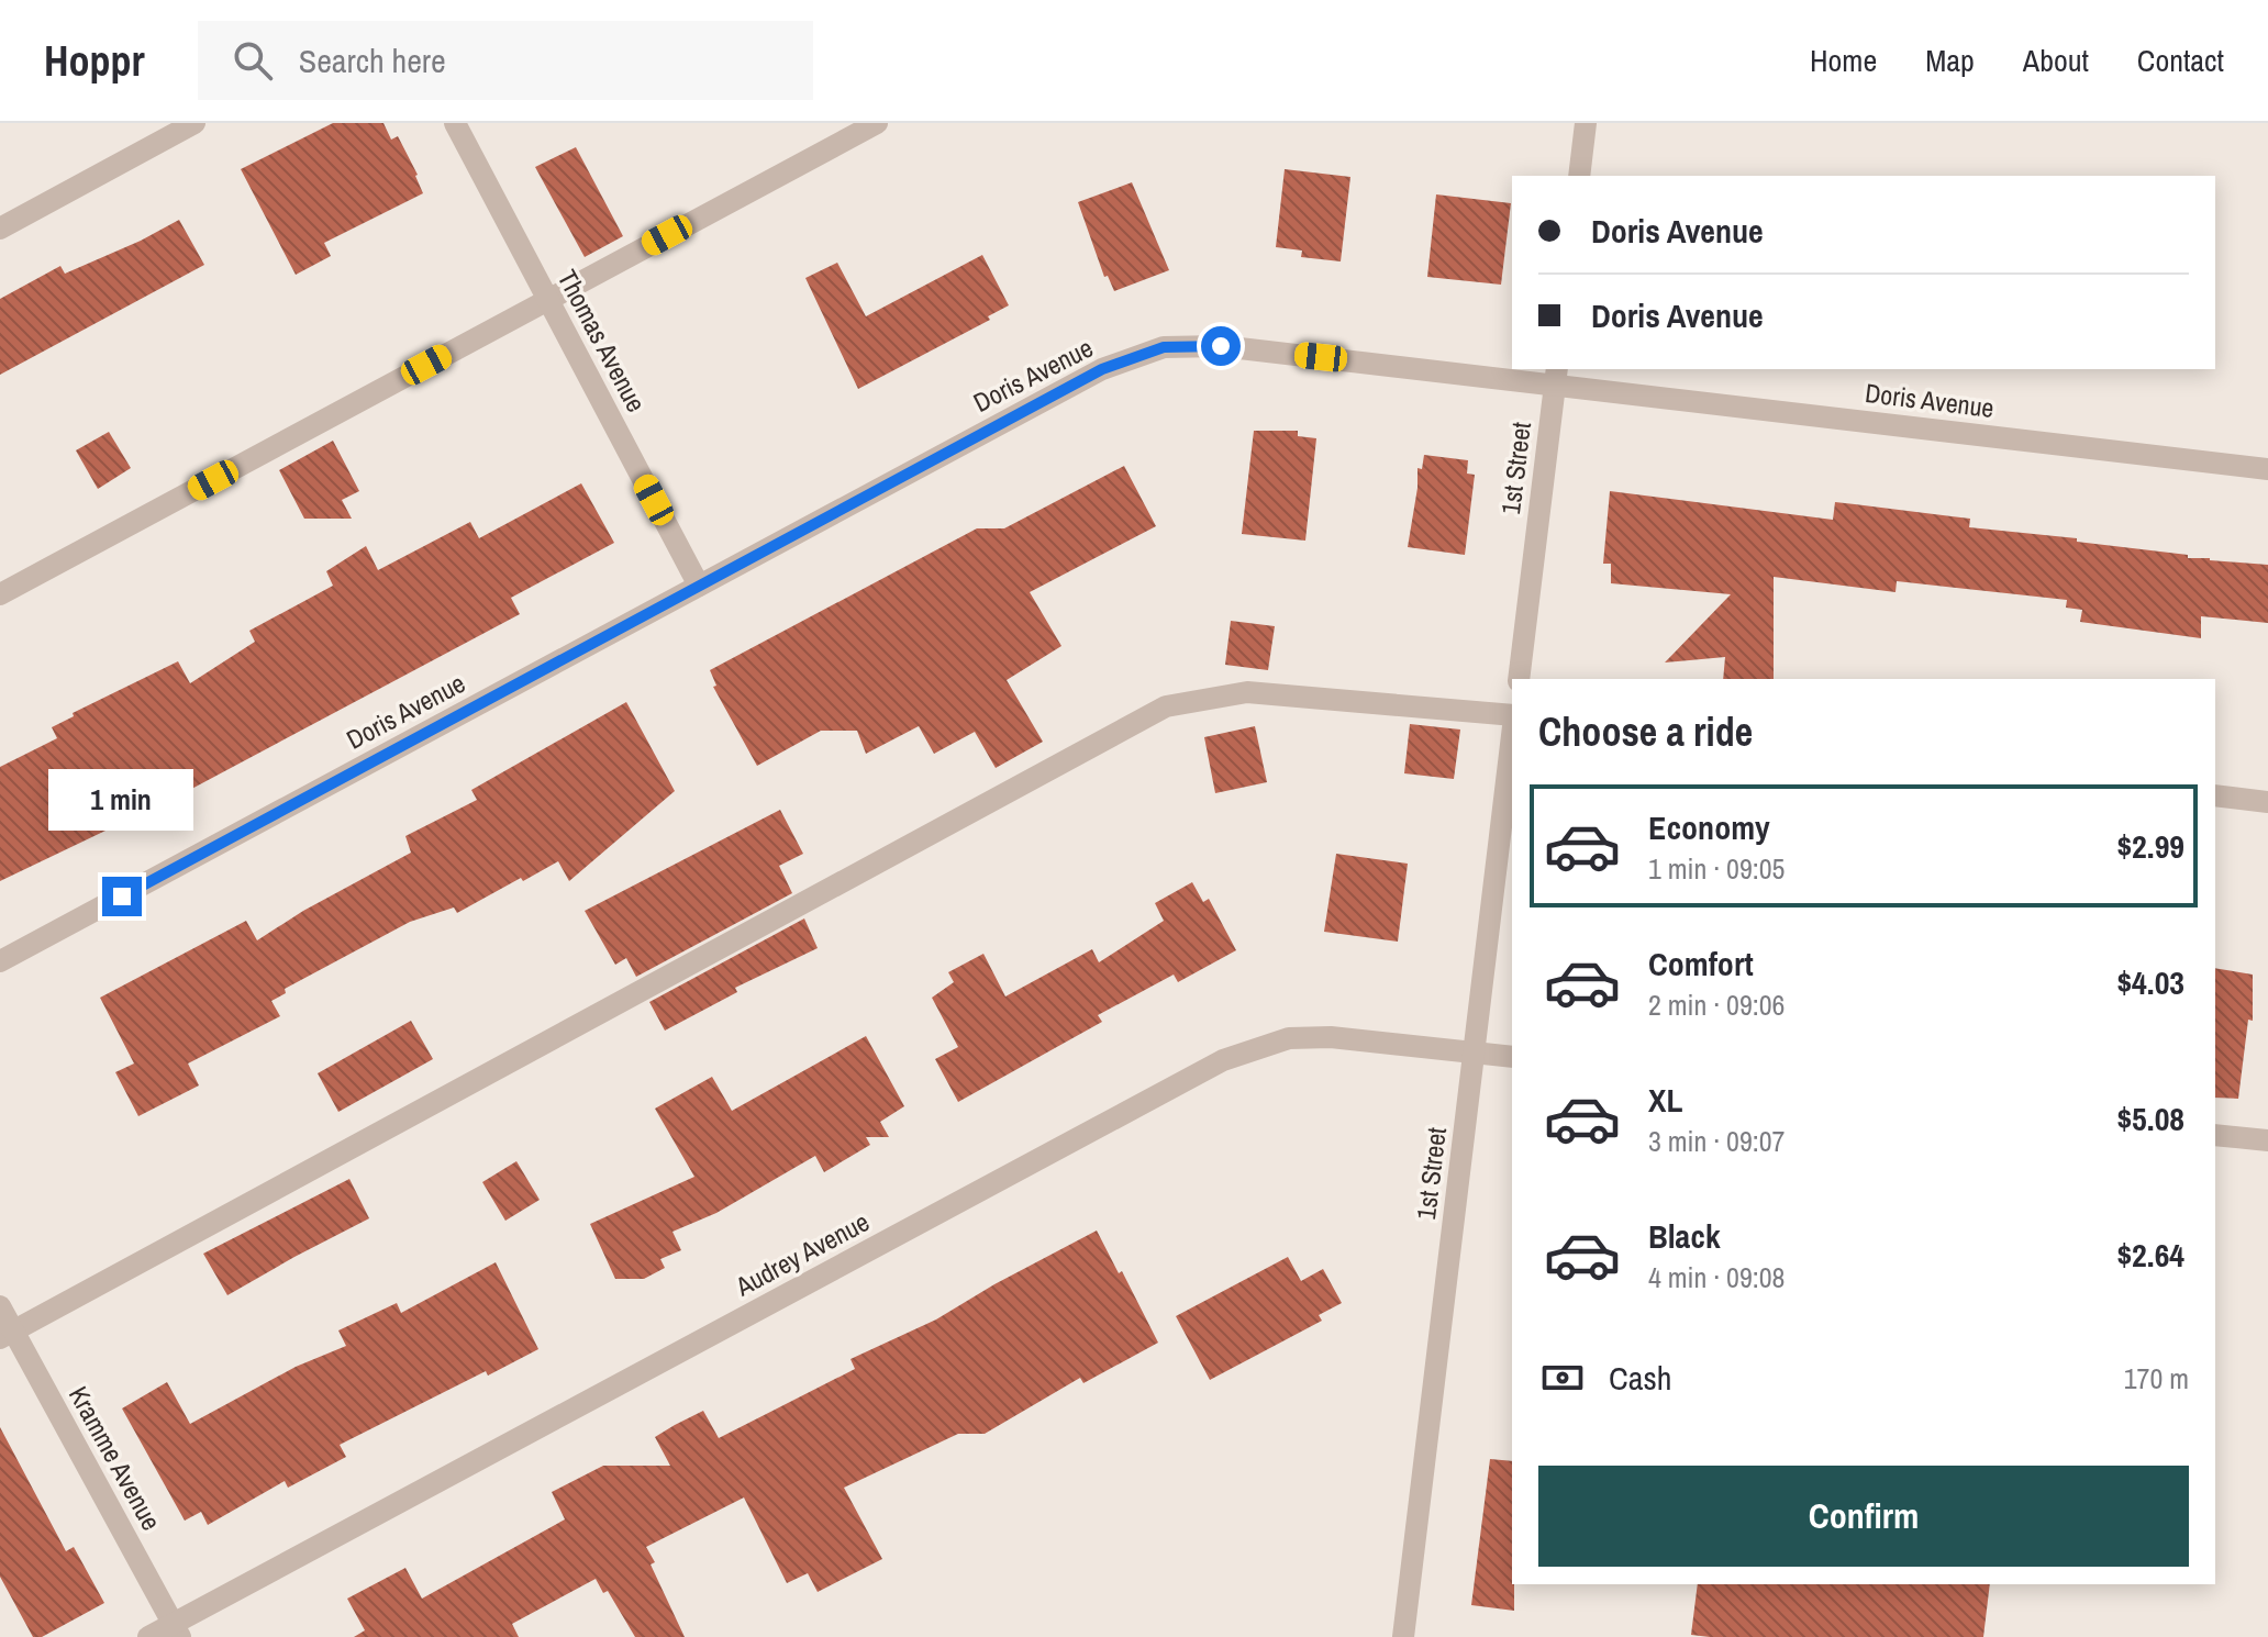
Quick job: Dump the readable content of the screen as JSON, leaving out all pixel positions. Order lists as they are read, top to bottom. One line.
{"streets":{"street":["Thomas Avenue","Doris Avenue","1st Street","Audrey Avenue","Kramme Avenue"]},"crossings":[["Thomas Avenue","Doris Avenue"],["Doris Avenue","1st Street"],["1st Street","Audrey Avenue"],["Audrey Avenue","Kramme Avenue"]],"page":{"header":"Hoppr","search":"Search here","nav":["Home","Map","About","Contact"],"banner":["Doris Avenue","Doris Avenue"],"heading":"Choose a ride","bubble":"1 min","list":[{"name":"Economy","note":"1 min · 09:05","value":"$2.99"},{"name":"Comfort","note":"2 min · 09:06","value":"$4.03"},{"name":"XL","note":"3 min · 09:07","value":"$5.08"},{"name":"Black","note":"4 min · 09:08","value":"$2.64"}],"pay":["Cash","170 m"],"buttons":"Confirm"}}
